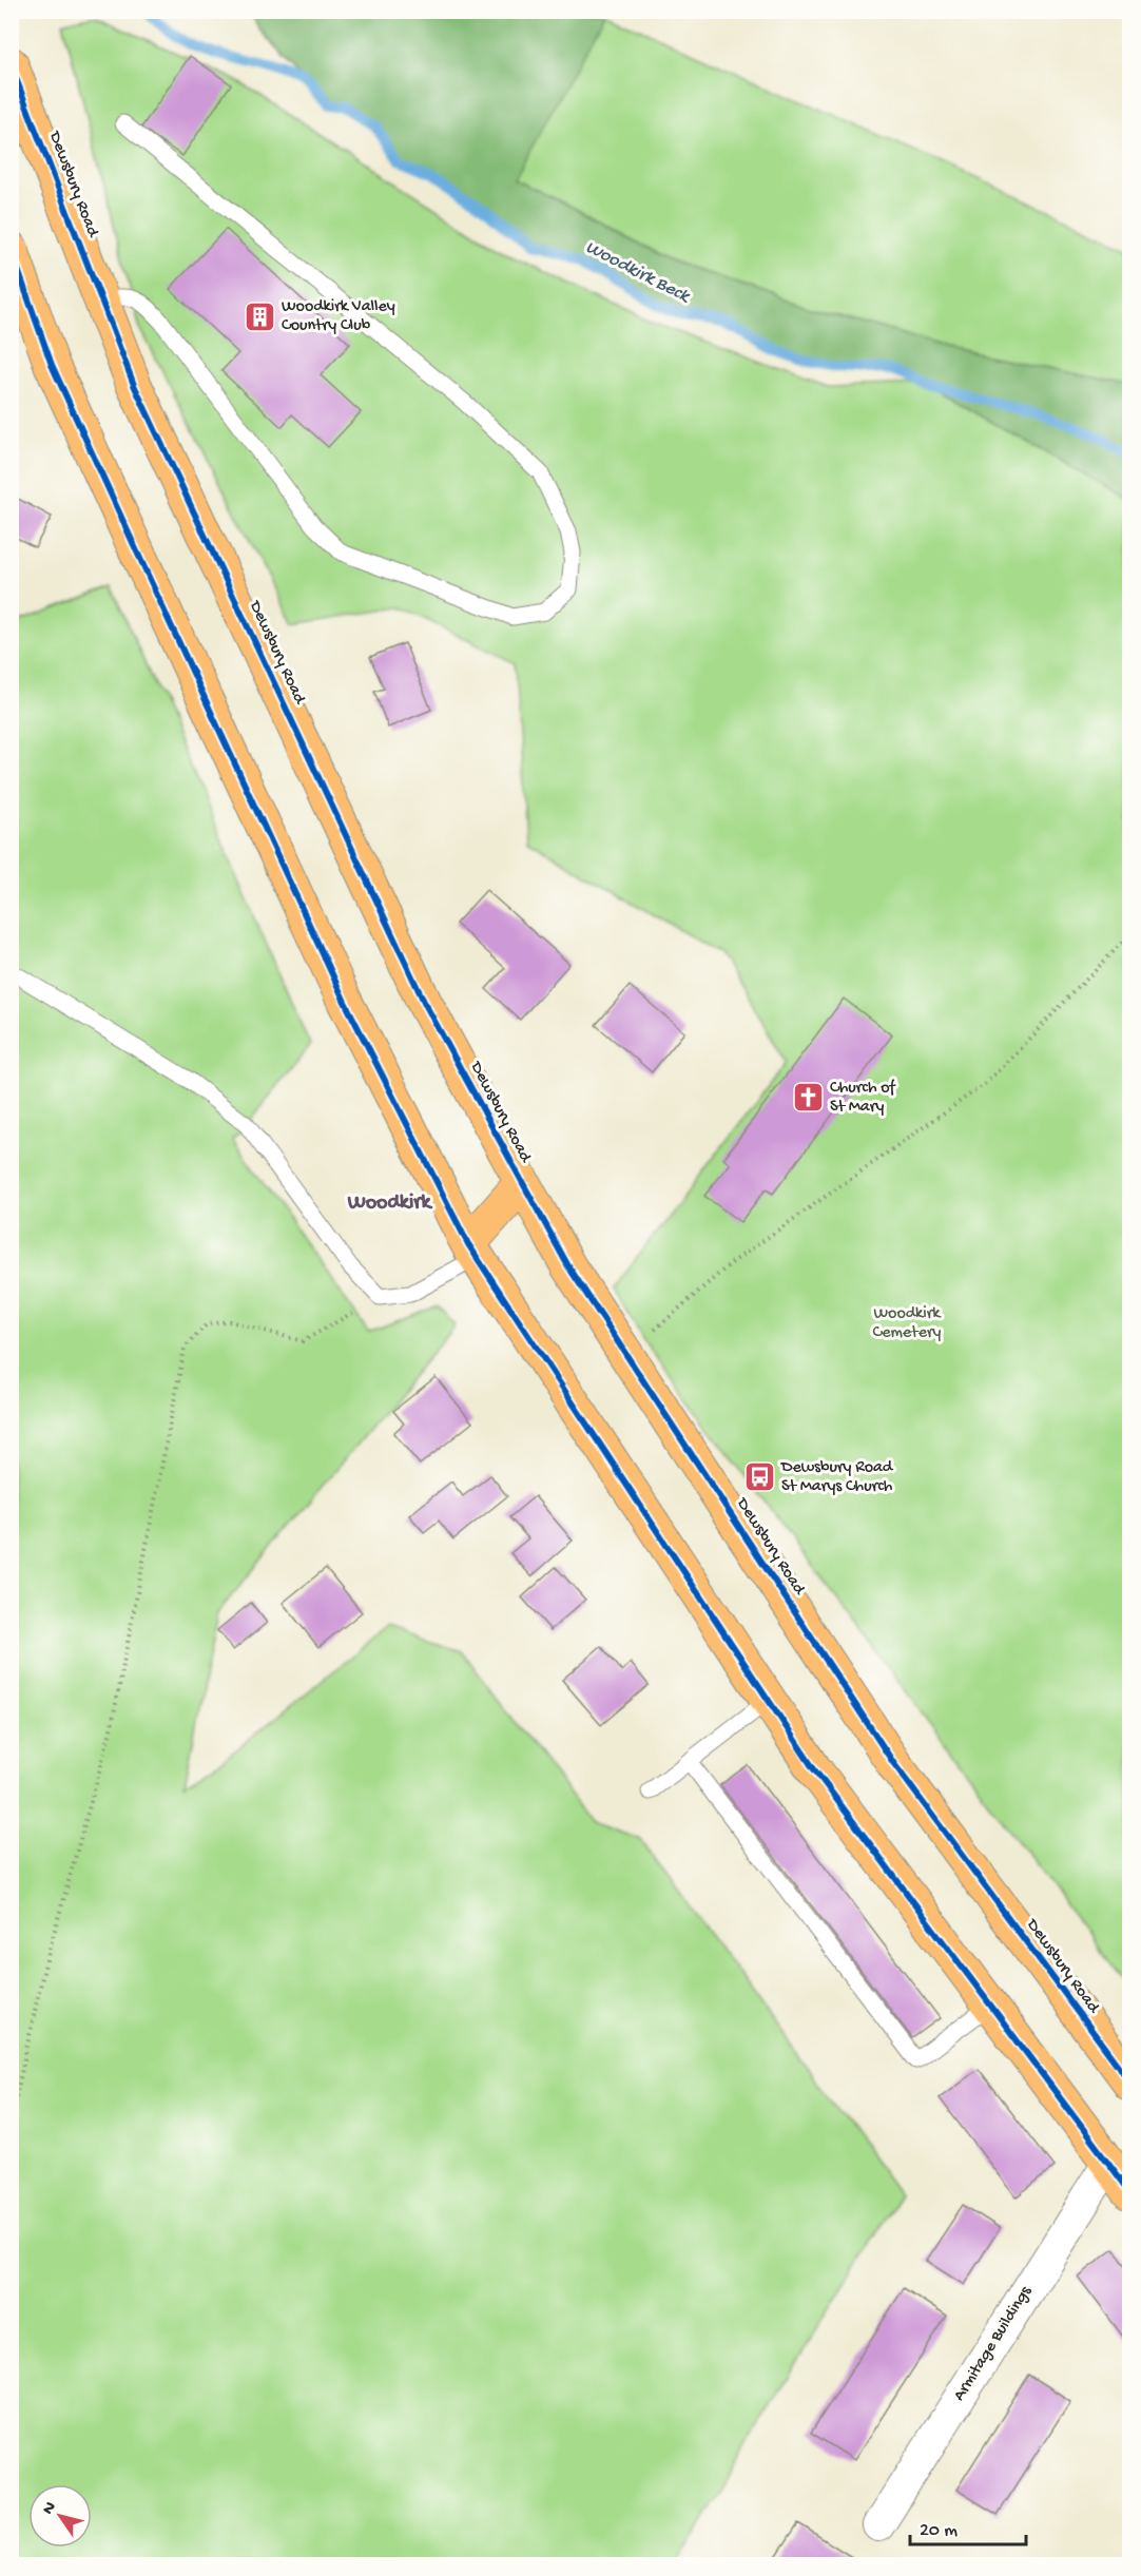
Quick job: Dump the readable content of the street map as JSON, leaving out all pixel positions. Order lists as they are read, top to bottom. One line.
{"streets":{"main road":["Dewsbury Road"],"street":["Armitage Buildings"]},"districts":["Woodkirk"],"water":["Woodkirk Beck"],"parks":["Woodkirk Cemetery"],"places":{"building":["Woodkirk Valley Country Club"],"church":["Church of St Mary"],"bus stop":["Dewsbury Road St Marys Church"]},"scale_bar":"20 m","north":"top left"}
